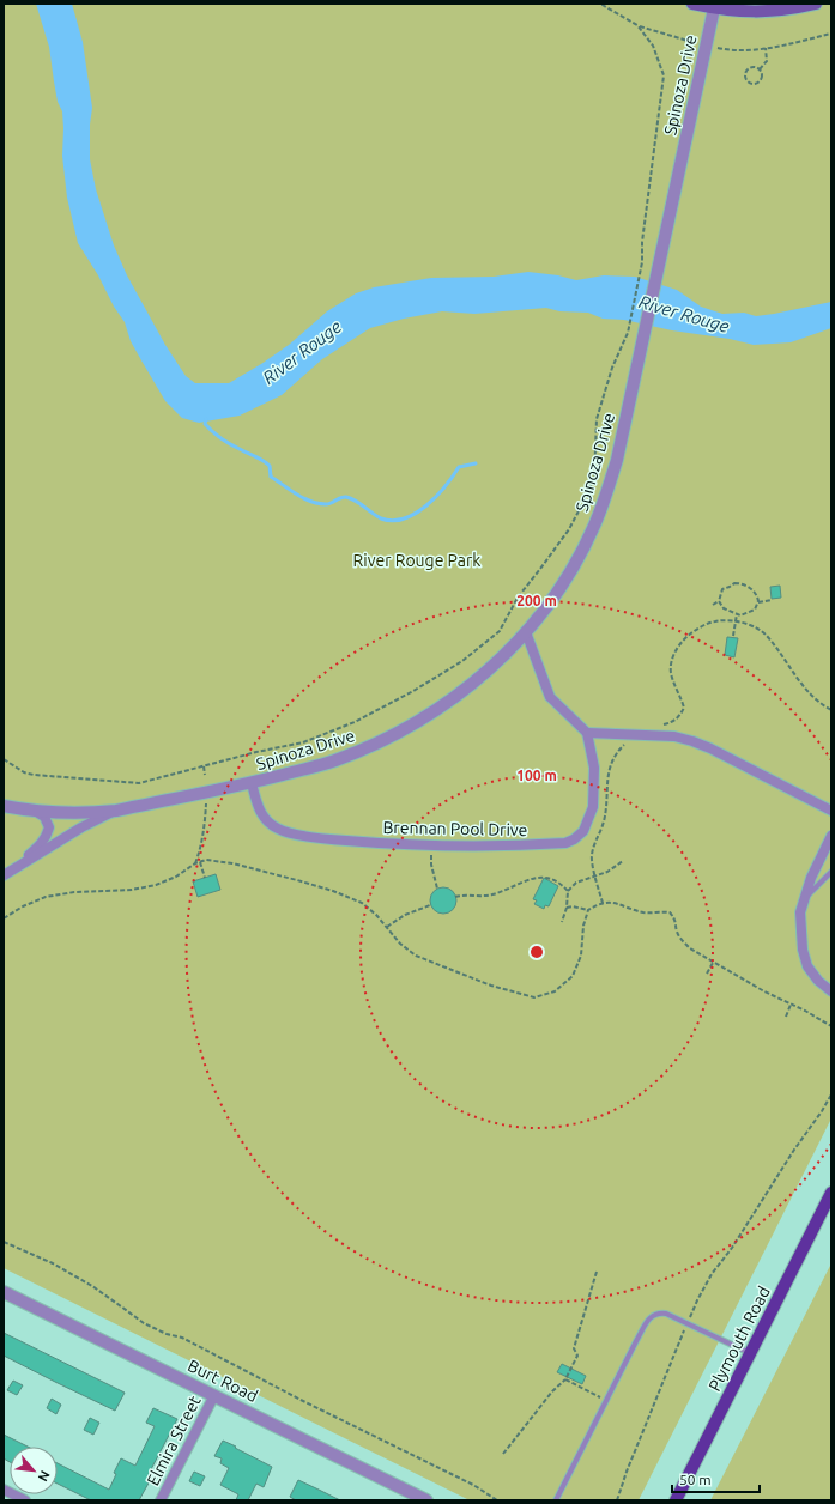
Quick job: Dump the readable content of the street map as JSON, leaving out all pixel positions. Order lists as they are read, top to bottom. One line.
{"streets":{"main road":["Plymouth Road"],"street":["Spinoza Drive","Brennan Pool Drive","Burt Road","Elmira Street"]},"crossings":[["Spinoza Drive","Brennan Pool Drive"],["Burt Road","Elmira Street"]],"water":["River Rouge"],"parks":["River Rouge Park"],"scale_bar":"50 m","north":"bottom right","rings":["200 m","100 m"]}
